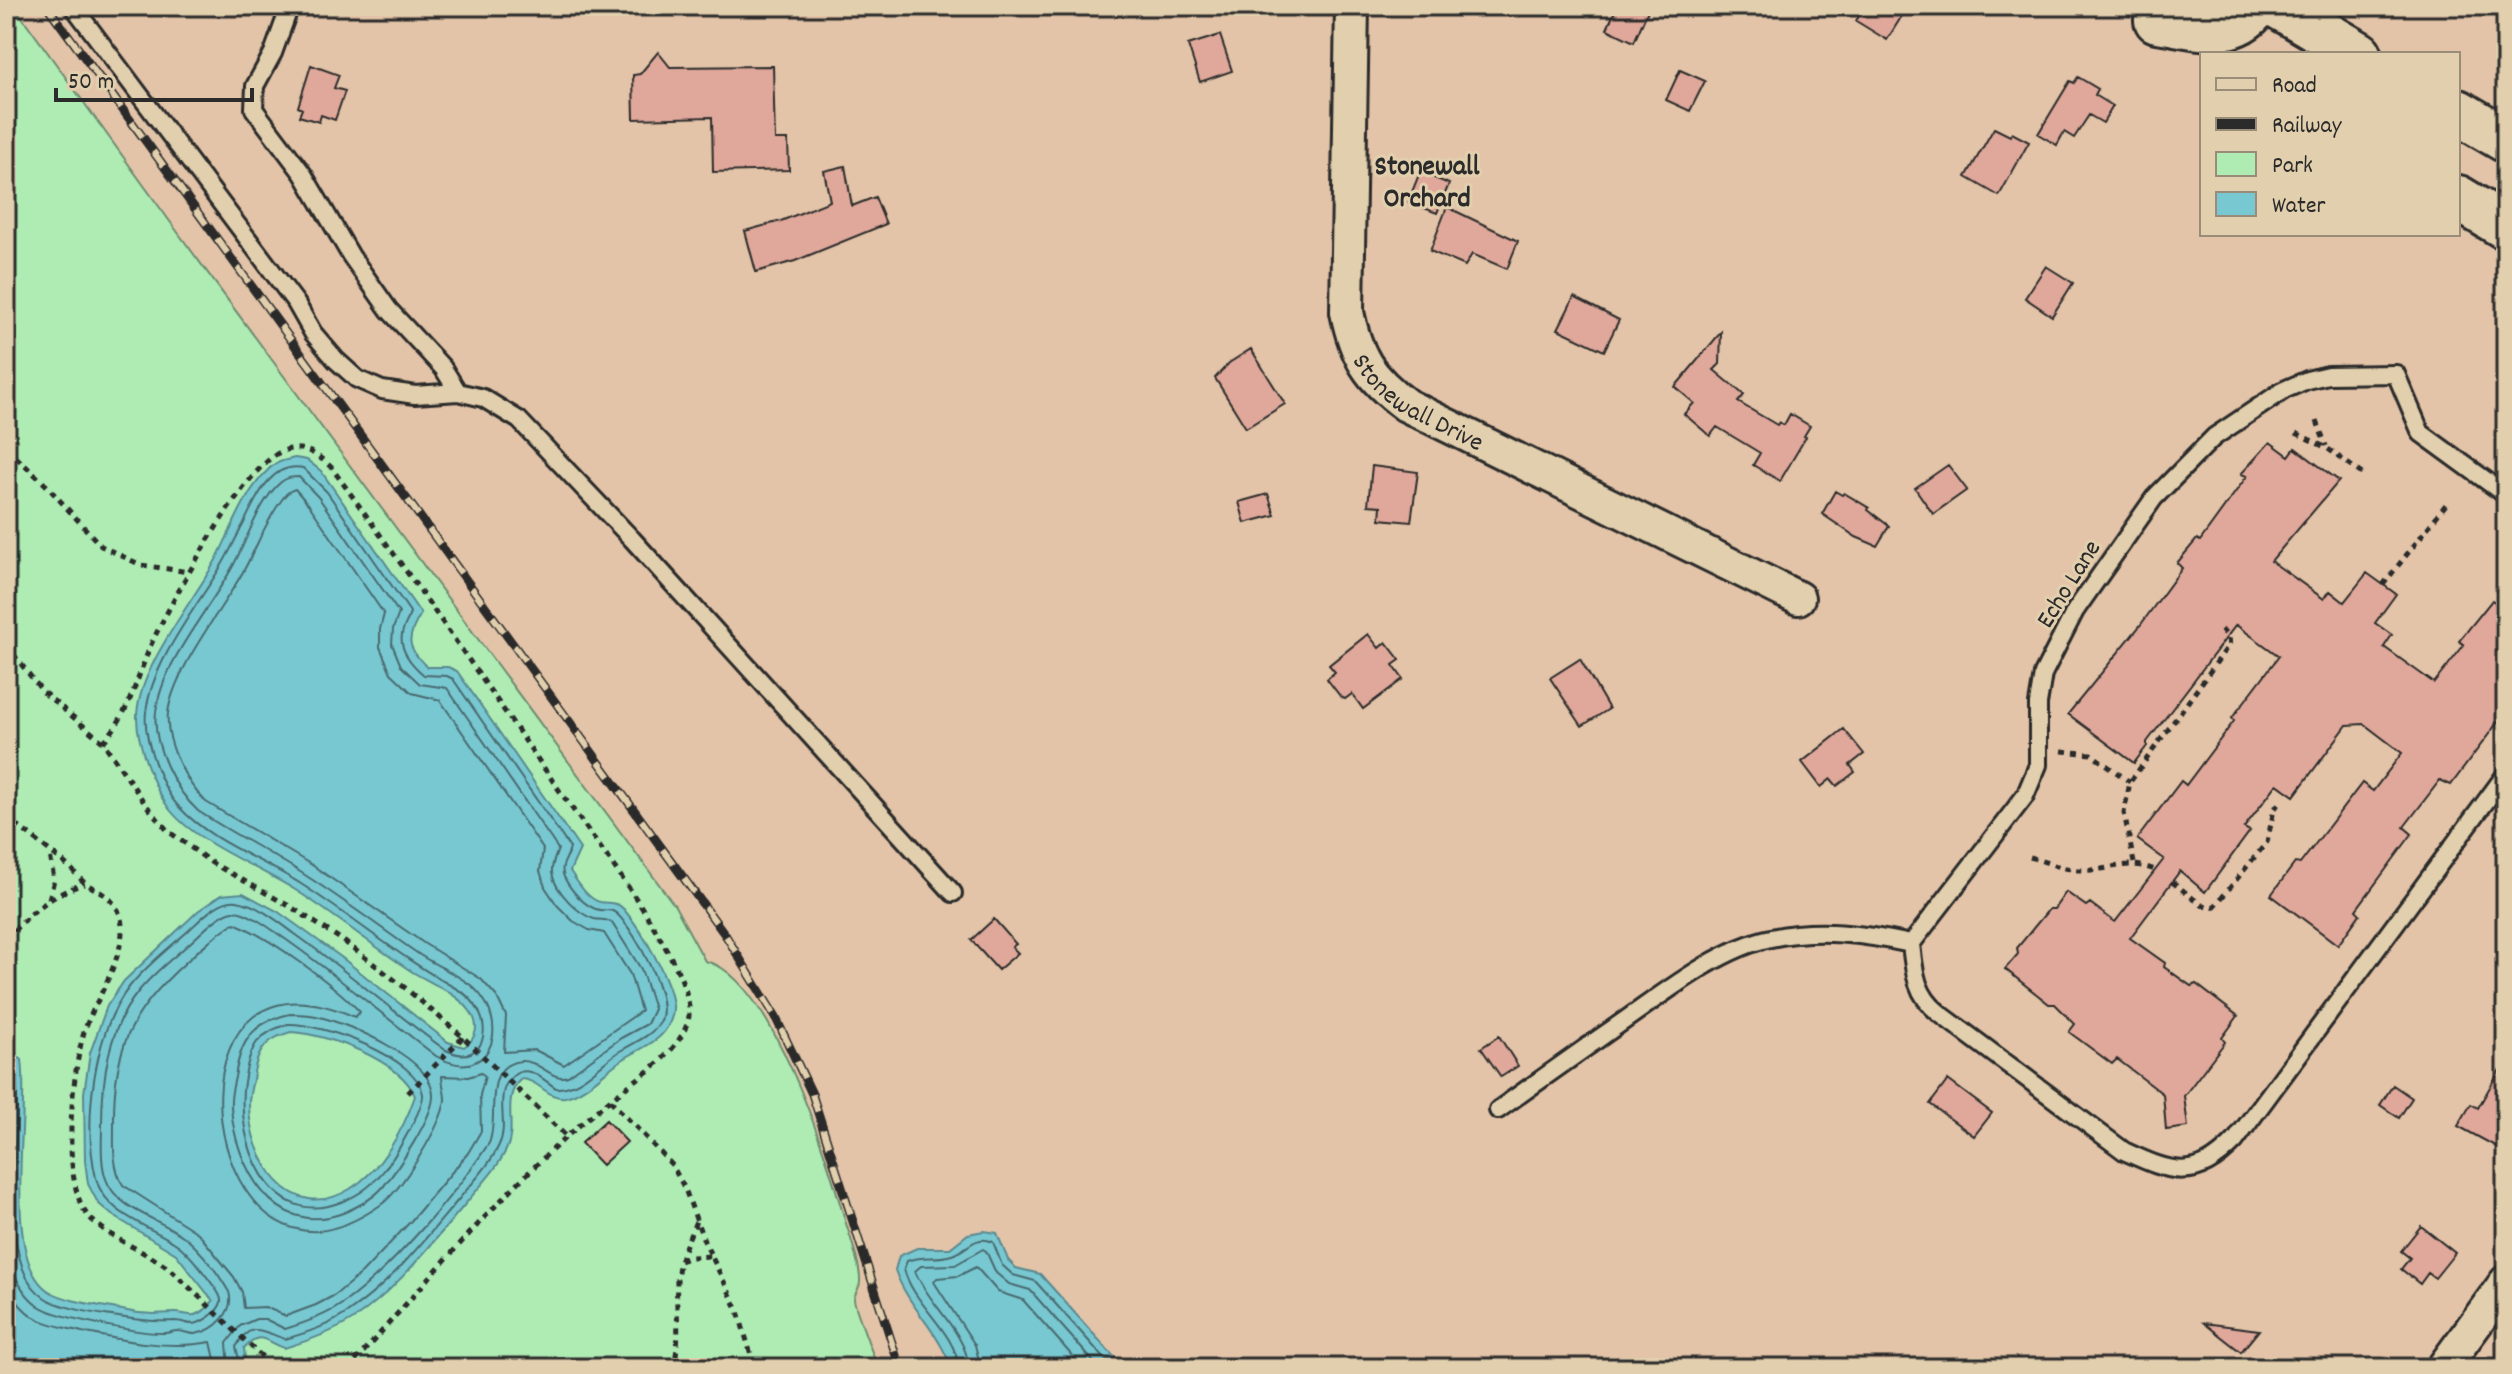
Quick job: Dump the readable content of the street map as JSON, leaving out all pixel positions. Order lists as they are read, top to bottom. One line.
{"streets":{"street":["Stonewall Drive"],"lane":["Echo Lane"]},"districts":["Stonewall Orchard"],"legend":["Road","Railway","Park","Water"],"scale_bar":"50 m"}
